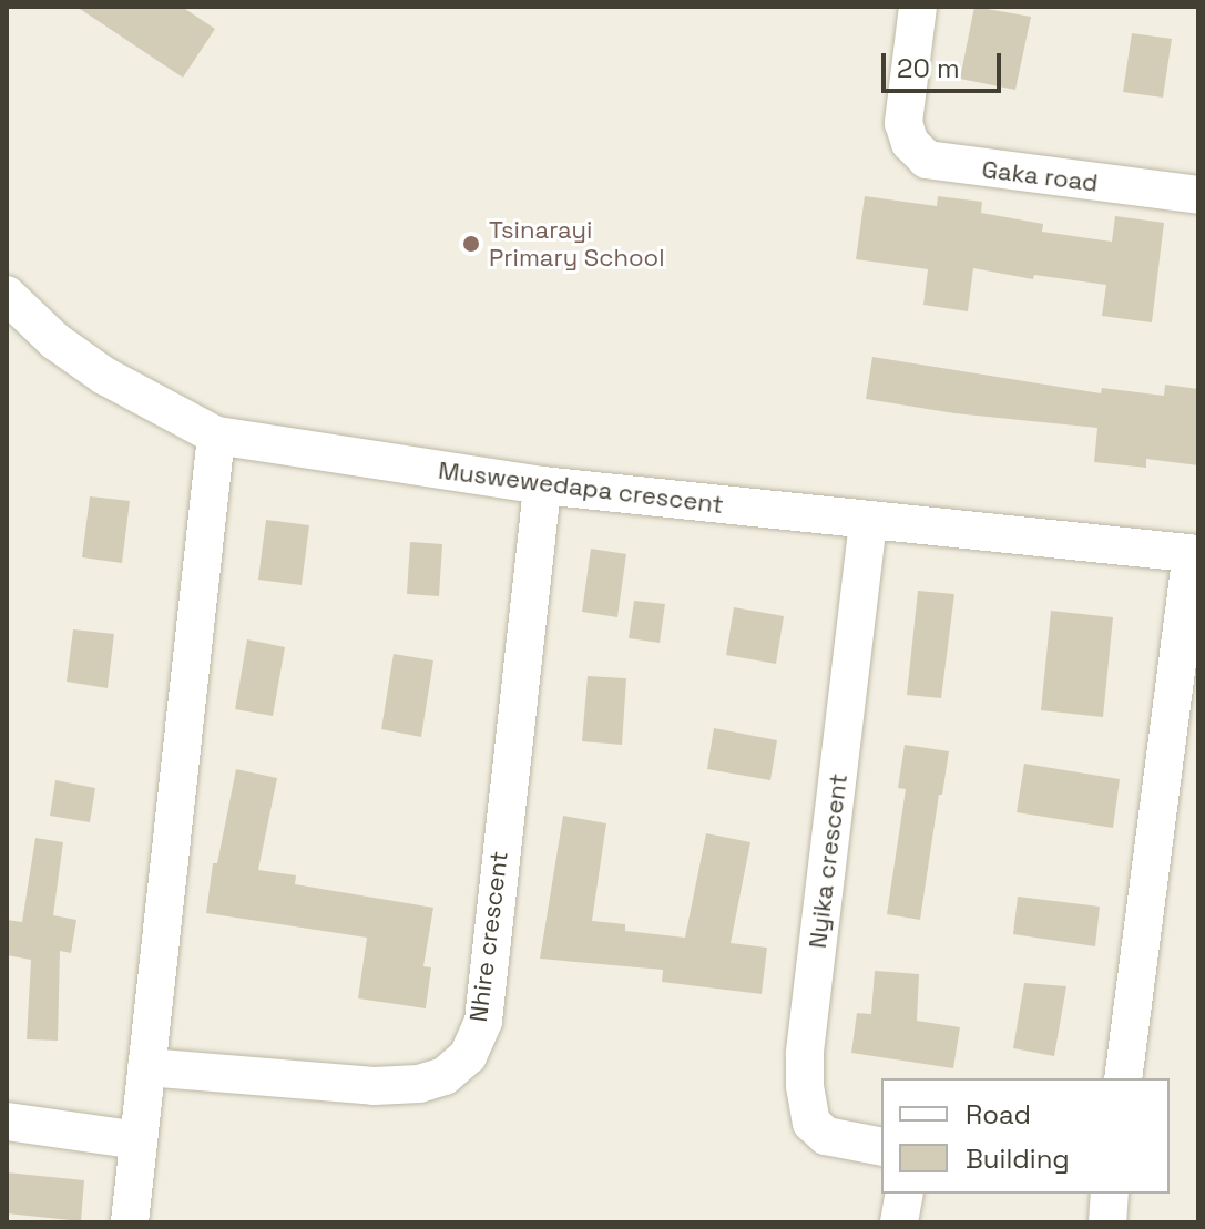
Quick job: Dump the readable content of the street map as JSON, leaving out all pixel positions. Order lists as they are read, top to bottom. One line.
{"streets":{"street":["Gaka road","Muswewedapa crescent","Nyika crescent","Nhire crescent"]},"crossings":[["Muswewedapa crescent","Nyika crescent"],["Muswewedapa crescent","Nhire crescent"]],"places":["Tsinarayi Primary School"],"legend":["Road","Building"],"scale_bar":"20 m"}
